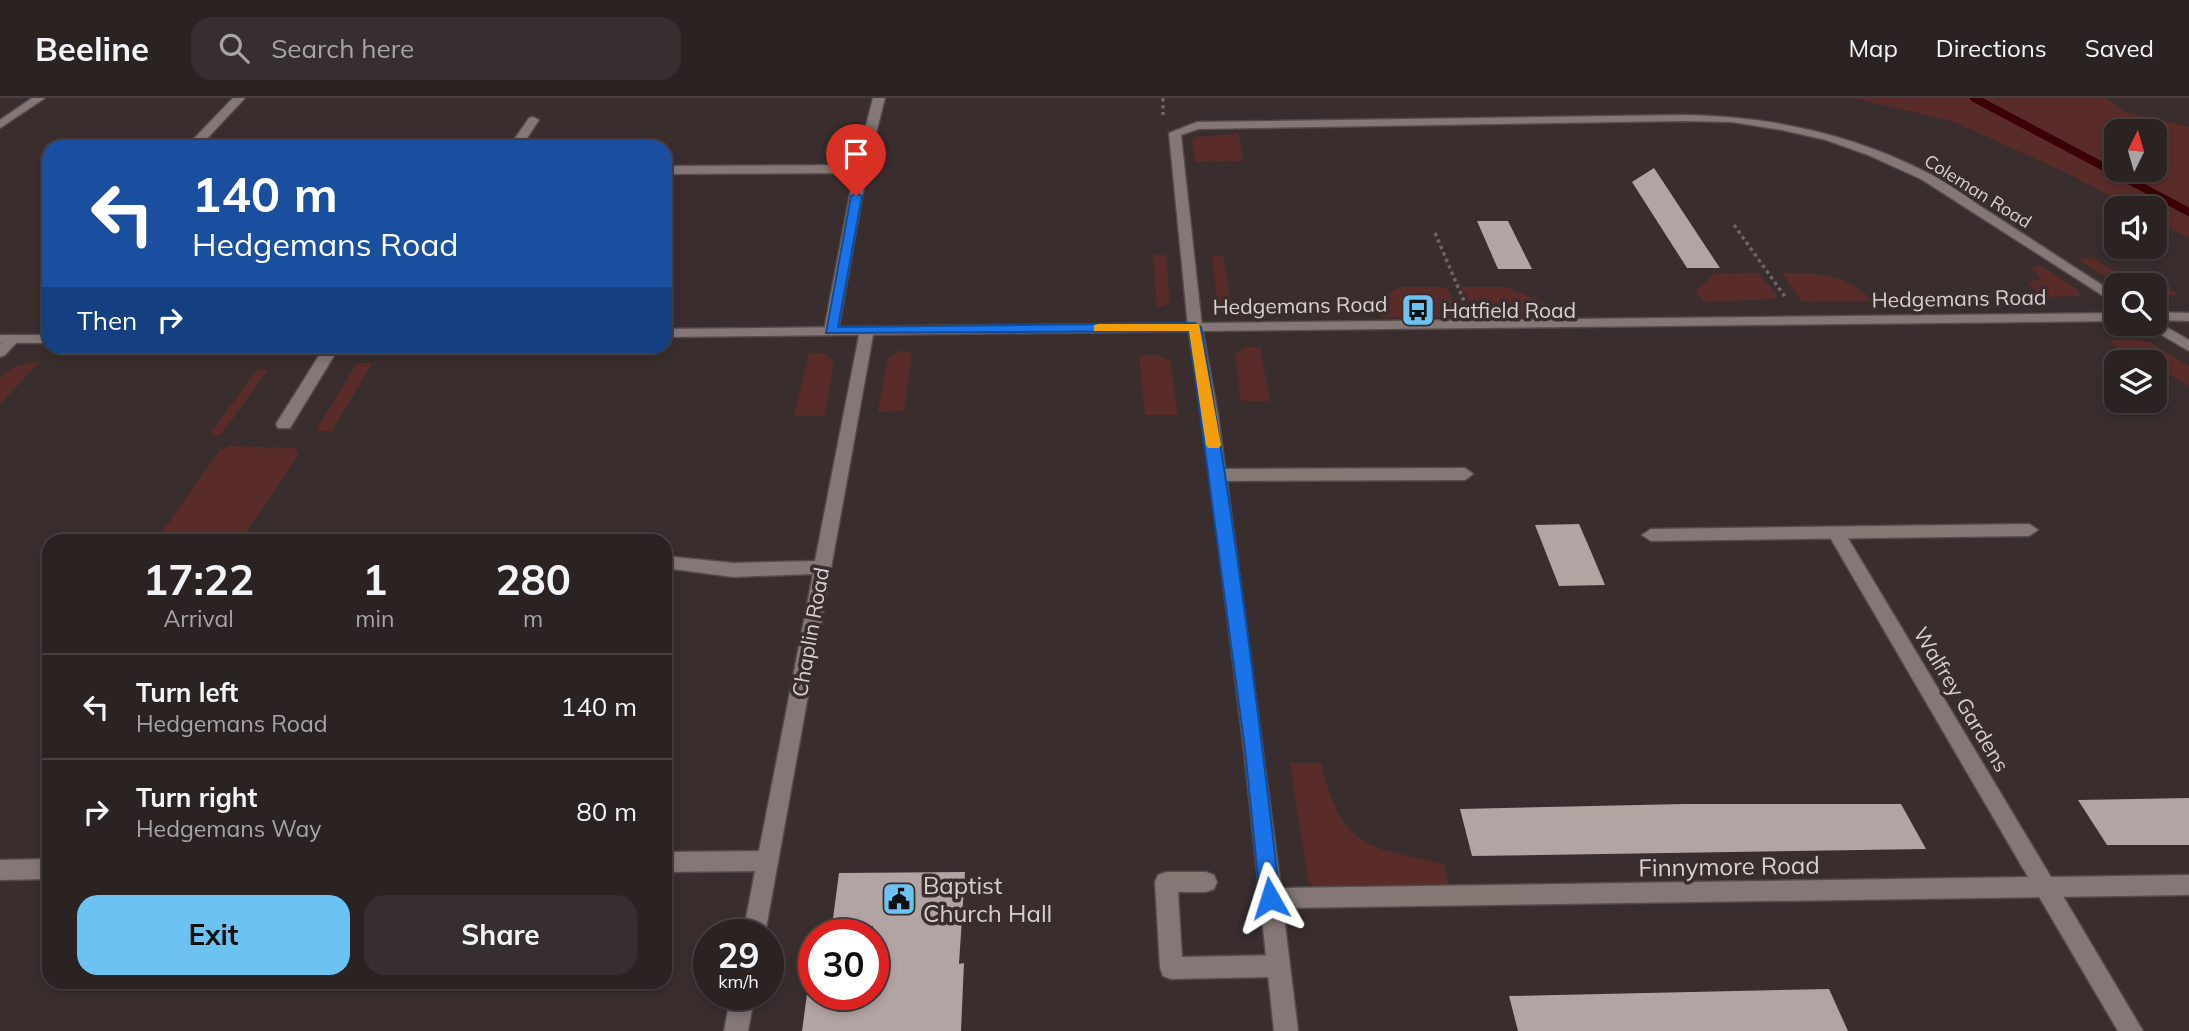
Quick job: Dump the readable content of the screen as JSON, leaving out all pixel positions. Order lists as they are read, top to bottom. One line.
{"streets":{"street":["Coleman Road","Hedgemans Road","Chaplin Road","Walfrey Gardens","Finnymore Road"]},"crossings":[["Coleman Road","Hedgemans Road"],["Hedgemans Road","Chaplin Road"],["Walfrey Gardens","Finnymore Road"]],"places":{"bus stop":["Hatfield Road"],"public building":["Baptist Church Hall"]},"north":"top","page":{"header":"Beeline","search":"Search here","nav":["Map","Directions","Saved"],"turn":["140 m","Hedgemans Road"],"then":"Then","eta":["17:22","Arrival","1","min","280","m"],"list":[{"name":"Turn left","note":"Hedgemans Road","value":"140 m"},{"name":"Turn right","note":"Hedgemans Way","value":"80 m"}],"buttons":["Exit","Share"],"speed":"29 km/h","limit":"30"}}
